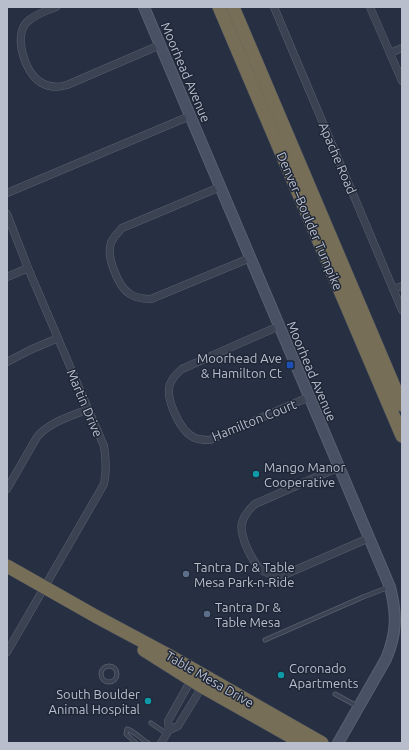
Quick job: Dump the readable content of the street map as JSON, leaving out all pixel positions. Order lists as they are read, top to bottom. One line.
{"streets":{"highway":["Denver–Boulder Turnpike","Table Mesa Drive"],"street":["Moorhead Avenue","Apache Road","Martin Drive","Hamilton Court"]},"crossings":[["Moorhead Avenue","Hamilton Court"],["Martin Drive","Table Mesa Drive"]],"places":{"transit":["Moorhead Ave & Hamilton Ct"],"other":["Mango Manor Cooperative","Tantra Dr & Table Mesa Park-n-Ride","Tantra Dr & Table Mesa","Coronado Apartments","South Boulder Animal Hospital"]}}
